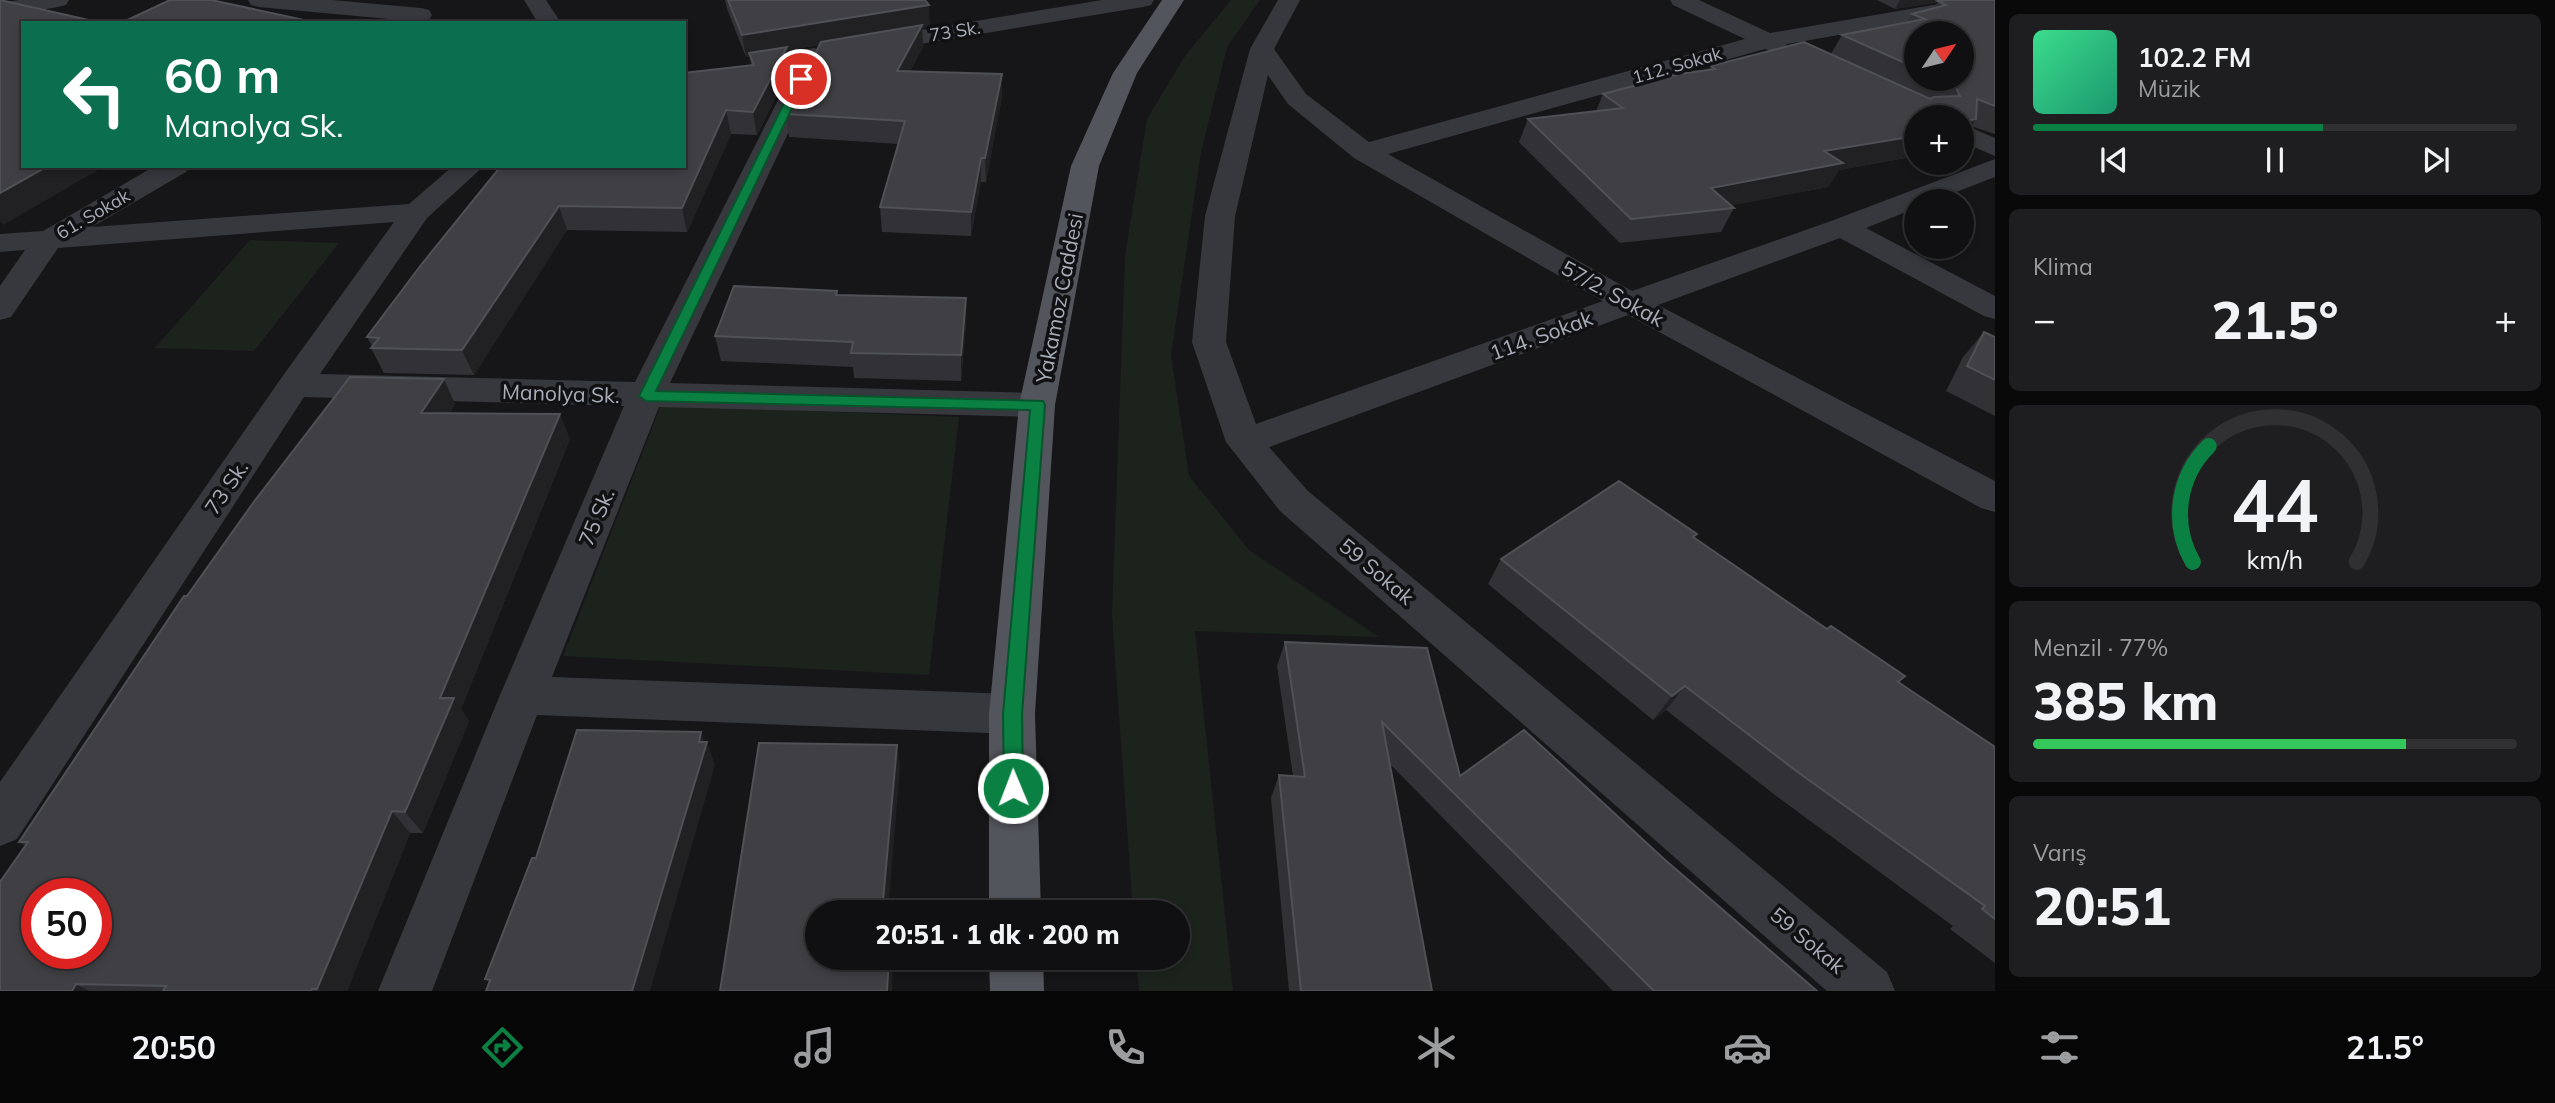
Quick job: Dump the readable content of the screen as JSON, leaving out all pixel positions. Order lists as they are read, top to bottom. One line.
{"streets":{"main road":["Yakamoz Caddesi"],"street":["73 Sk.","112. Sokak","61. Sokak","57/2. Sokak","114. Sokak","Manolya Sk.","75 Sk.","59 Sokak"]},"crossings":[["73 Sk.","Manolya Sk."],["73 Sk.","75 Sk."],["112. Sokak","57/2. Sokak"],["57/2. Sokak","114. Sokak"],["57/2. Sokak","59 Sokak"],["Yakamoz Caddesi","Manolya Sk."],["114. Sokak","59 Sokak"],["Manolya Sk.","75 Sk."]],"north":"top right","page":{"map_buttons":["+","−"],"turn":["60 m","Manolya Sk."],"song":["102.2 FM","Müzik"],"tile":["Klima",["Menzil · 77%","385 km"],["Varış","20:51"]],"heat":["−","21.5°","+"],"limit":"50","trip":"20:51 · 1 dk · 200 m","tabs":["20:50","21.5°"],"gauge":["44","km/h"]}}
